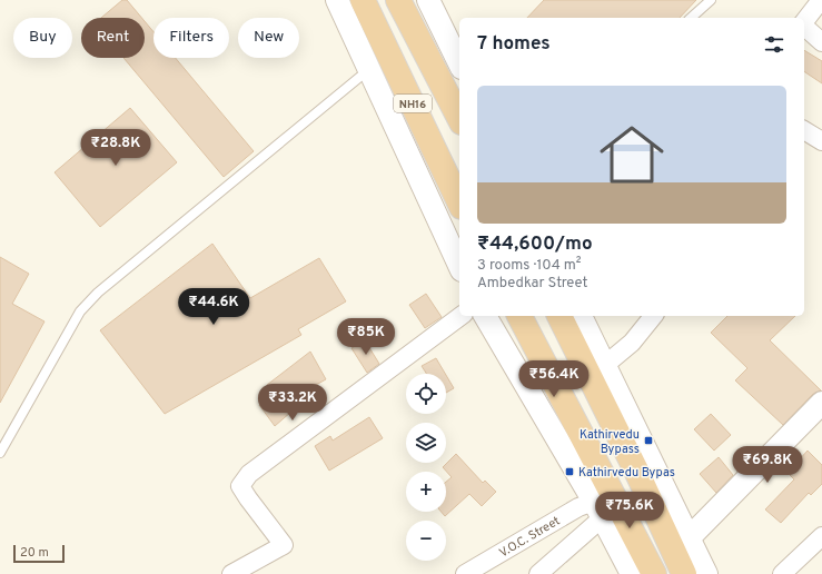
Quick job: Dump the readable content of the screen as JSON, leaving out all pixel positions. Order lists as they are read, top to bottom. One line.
{"streets":{"highway":["NH16"],"street":["V.O.C. Street"]},"places":{"transit":["Kathirvedu Bypass","Kathirvedu Bypas"]},"scale_bar":"20 m","page":{"chip":["Buy","Rent","Filters","New"],"heading":"7 homes","list":[{"name":"₹44,600/mo","note":"3 rooms · 104 m² · Ambedkar Street"}],"price":["₹28.8K","₹44.6K","₹85K","₹56.4K","₹33.2K","₹69.8K","₹75.6K"],"map_buttons":["+","−"],"scale":"20 m"}}
